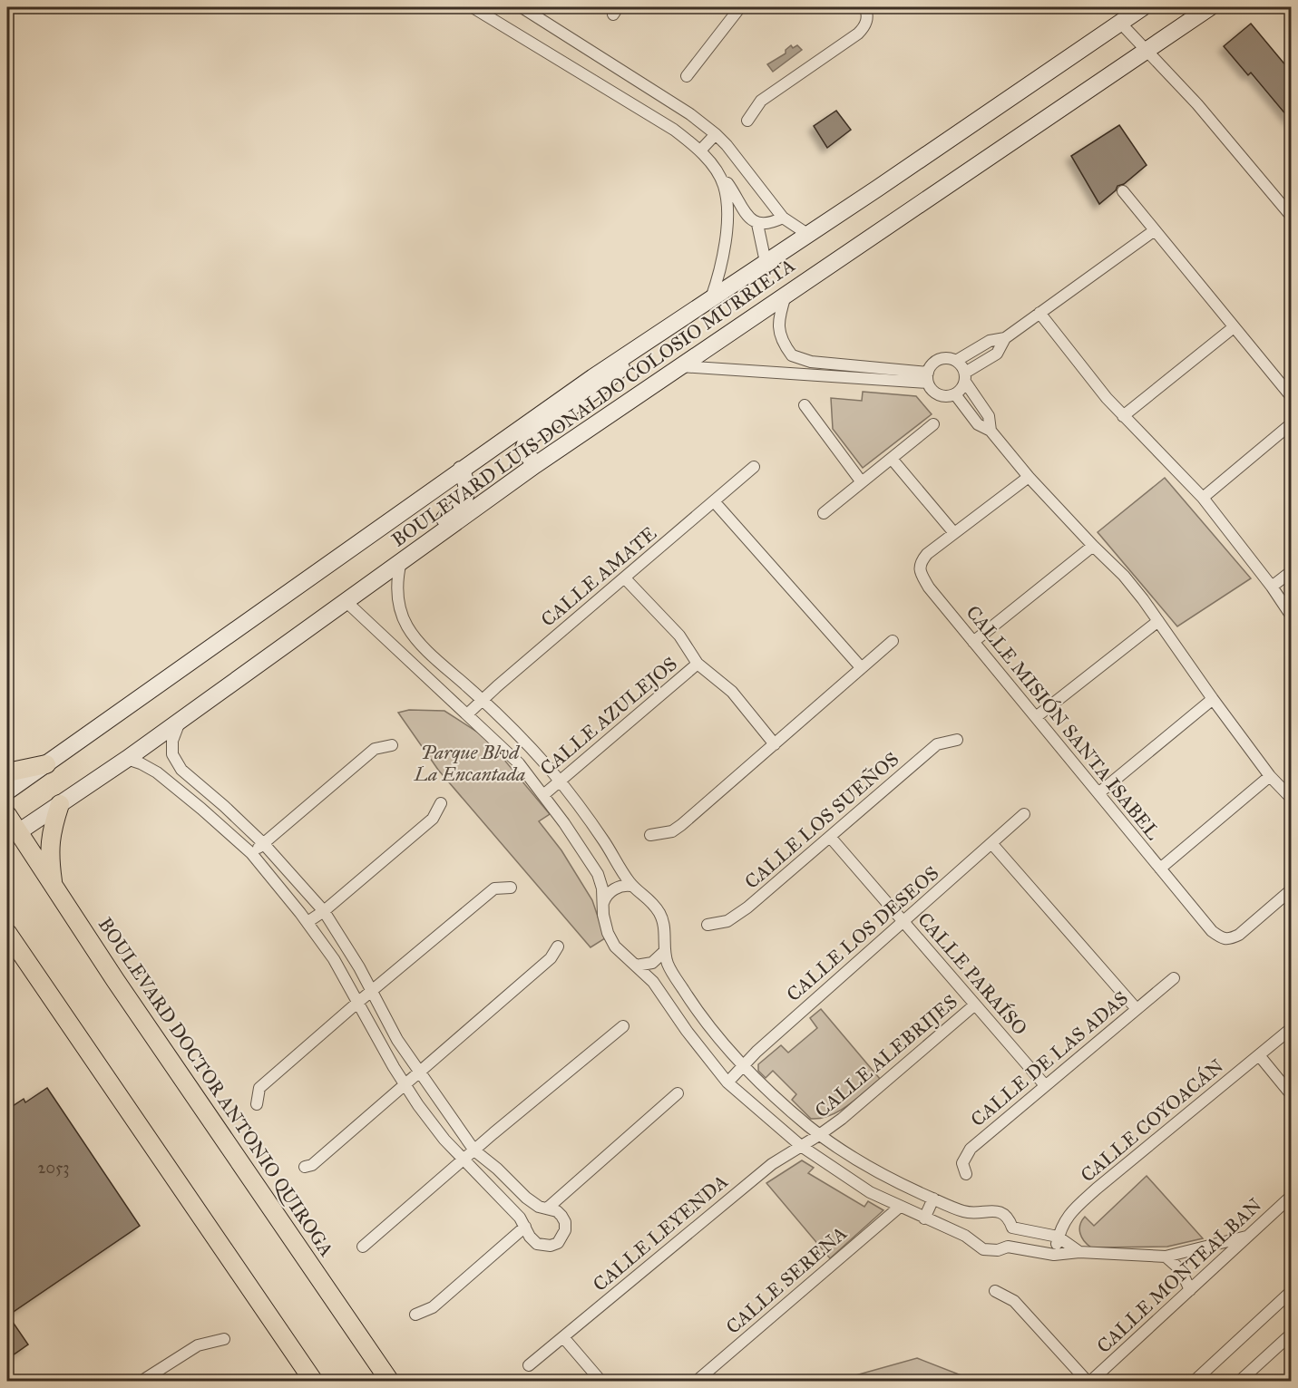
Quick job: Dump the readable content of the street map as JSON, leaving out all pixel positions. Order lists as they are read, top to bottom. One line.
{"streets":{"main road":["BOULEVARD LUIS DONALDO COLOSIO MURRIETA","BOULEVARD DOCTOR ANTONIO QUIROGA"],"street":["CALLE AMATE","CALLE AZULEJOS","CALLE MISIÓN SANTA ISABEL","CALLE LOS SUEÑOS","CALLE LOS DESEOS","CALLE PARAÍSO","CALLE ALEBRIJES","CALLE DE LAS ADAS","CALLE COYOACÁN","CALLE LEYENDA","CALLE MONTEALBAN","CALLE SERENA"]},"crossings":[["BOULEVARD LUIS DONALDO COLOSIO MURRIETA","BOULEVARD DOCTOR ANTONIO QUIROGA"],["CALLE LOS SUEÑOS","CALLE PARAÍSO"],["CALLE LOS DESEOS","CALLE PARAÍSO"],["CALLE PARAÍSO","CALLE ALEBRIJES"],["CALLE PARAÍSO","CALLE DE LAS ADAS"],["CALLE ALEBRIJES","CALLE LEYENDA"]],"parks":["Parque Blvd La Encantada"],"house_numbers":["2053"]}
